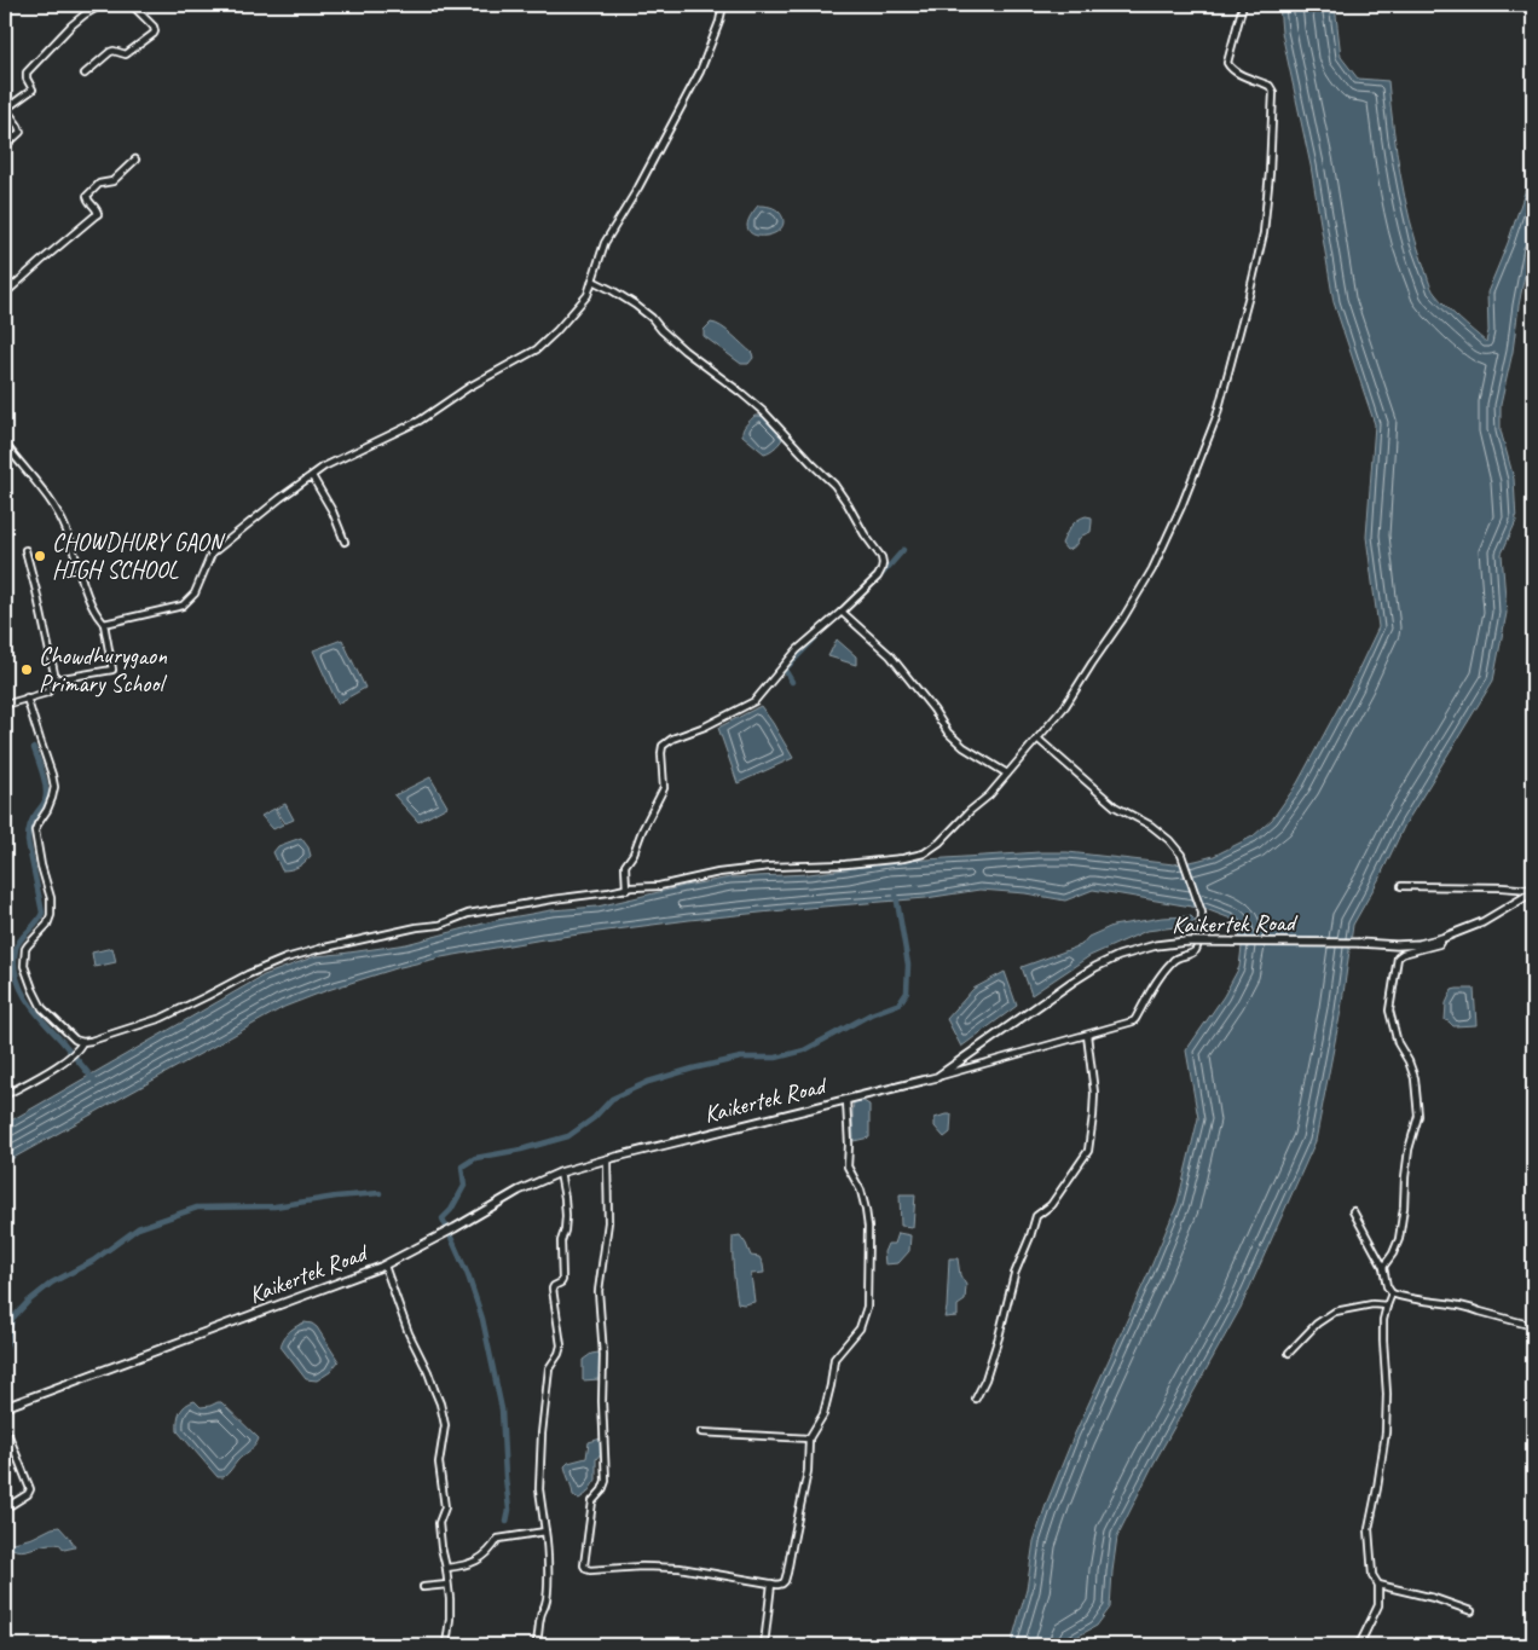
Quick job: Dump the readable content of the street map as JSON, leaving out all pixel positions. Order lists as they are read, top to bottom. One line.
{"streets":{"main road":["Kaikertek Road"]},"places":["CHOWDHURY GAON HIGH SCHOOL","Chowdhurygaon Primary School"]}
